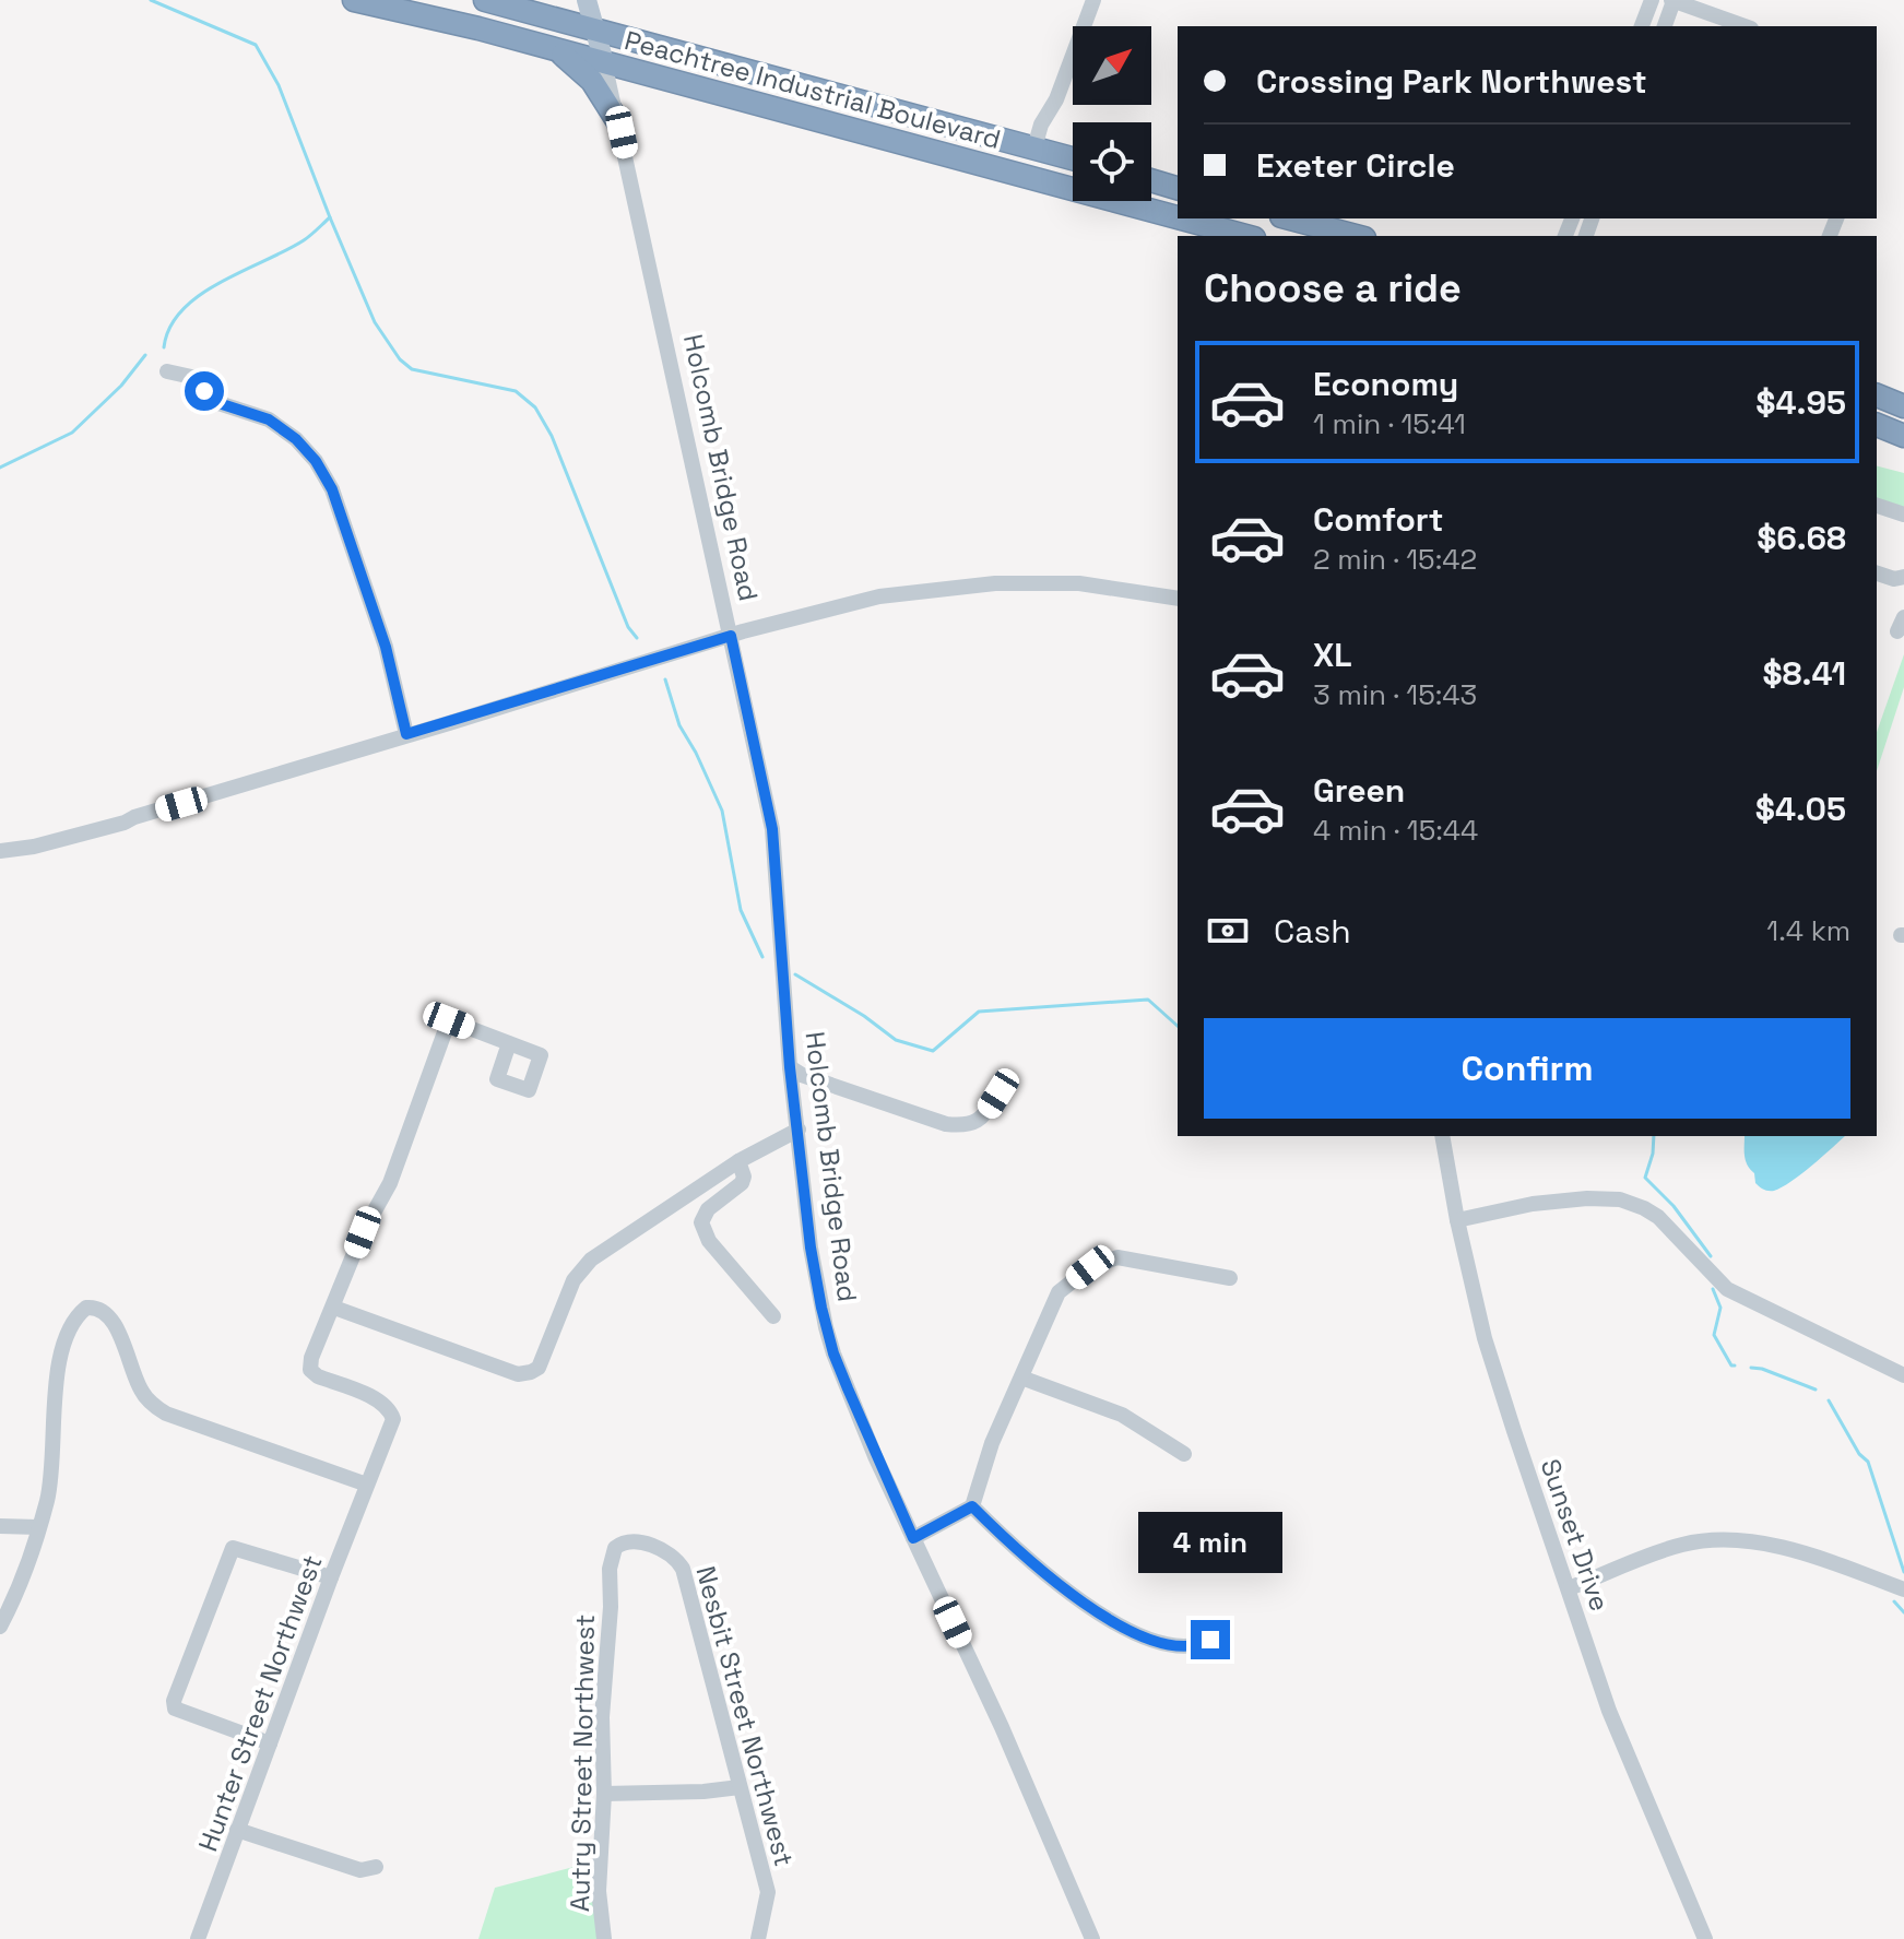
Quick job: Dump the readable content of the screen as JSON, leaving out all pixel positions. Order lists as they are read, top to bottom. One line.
{"streets":{"highway":["Peachtree Industrial Boulevard"],"main road":["Holcomb Bridge Road"],"street":["Sunset Drive","Hunter Street Northwest","Nesbit Street Northwest","Autry Street Northwest"]},"crossings":[["Peachtree Industrial Boulevard","Holcomb Bridge Road"],["Nesbit Street Northwest","Autry Street Northwest"]],"north":"top right","page":{"banner":["Crossing Park Northwest","Exeter Circle"],"heading":"Choose a ride","list":[{"name":"Economy","note":"1 min · 15:41","value":"$4.95"},{"name":"Comfort","note":"2 min · 15:42","value":"$6.68"},{"name":"XL","note":"3 min · 15:43","value":"$8.41"},{"name":"Green","note":"4 min · 15:44","value":"$4.05"}],"pay":["Cash","1.4 km"],"buttons":"Confirm","bubble":"4 min"}}
